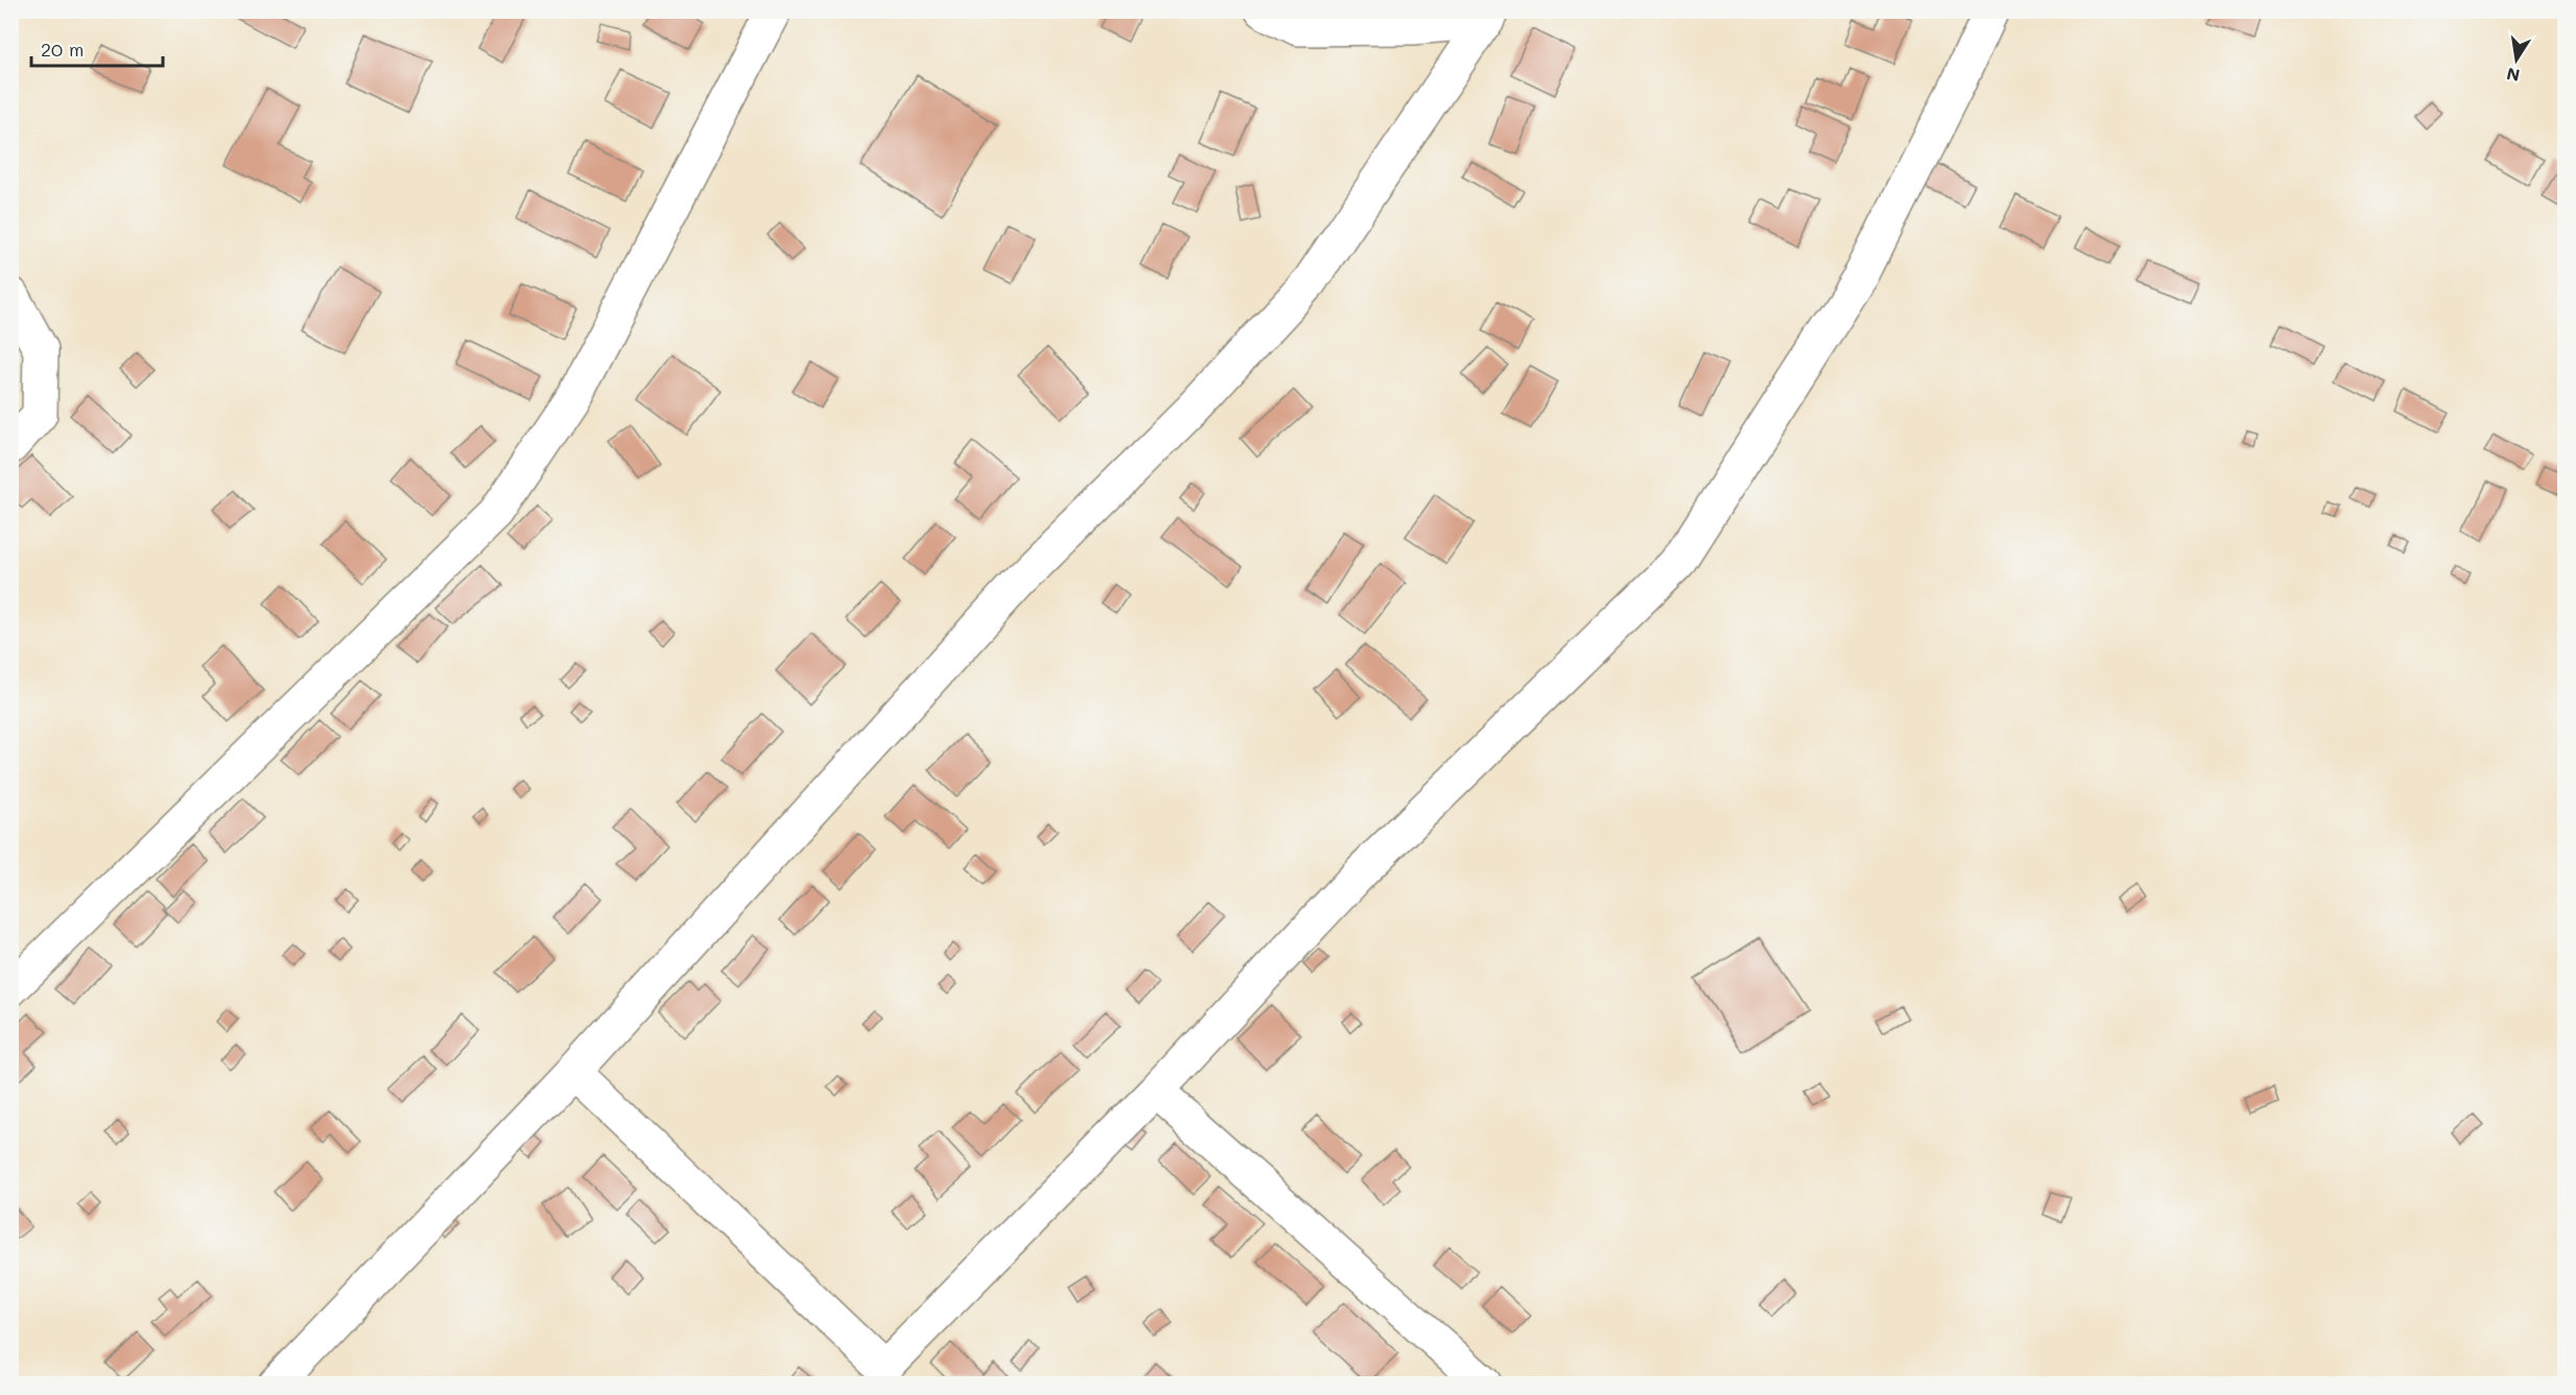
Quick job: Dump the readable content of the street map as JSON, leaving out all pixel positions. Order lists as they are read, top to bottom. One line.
{"scale_bar":"20 m","north":"bottom"}
